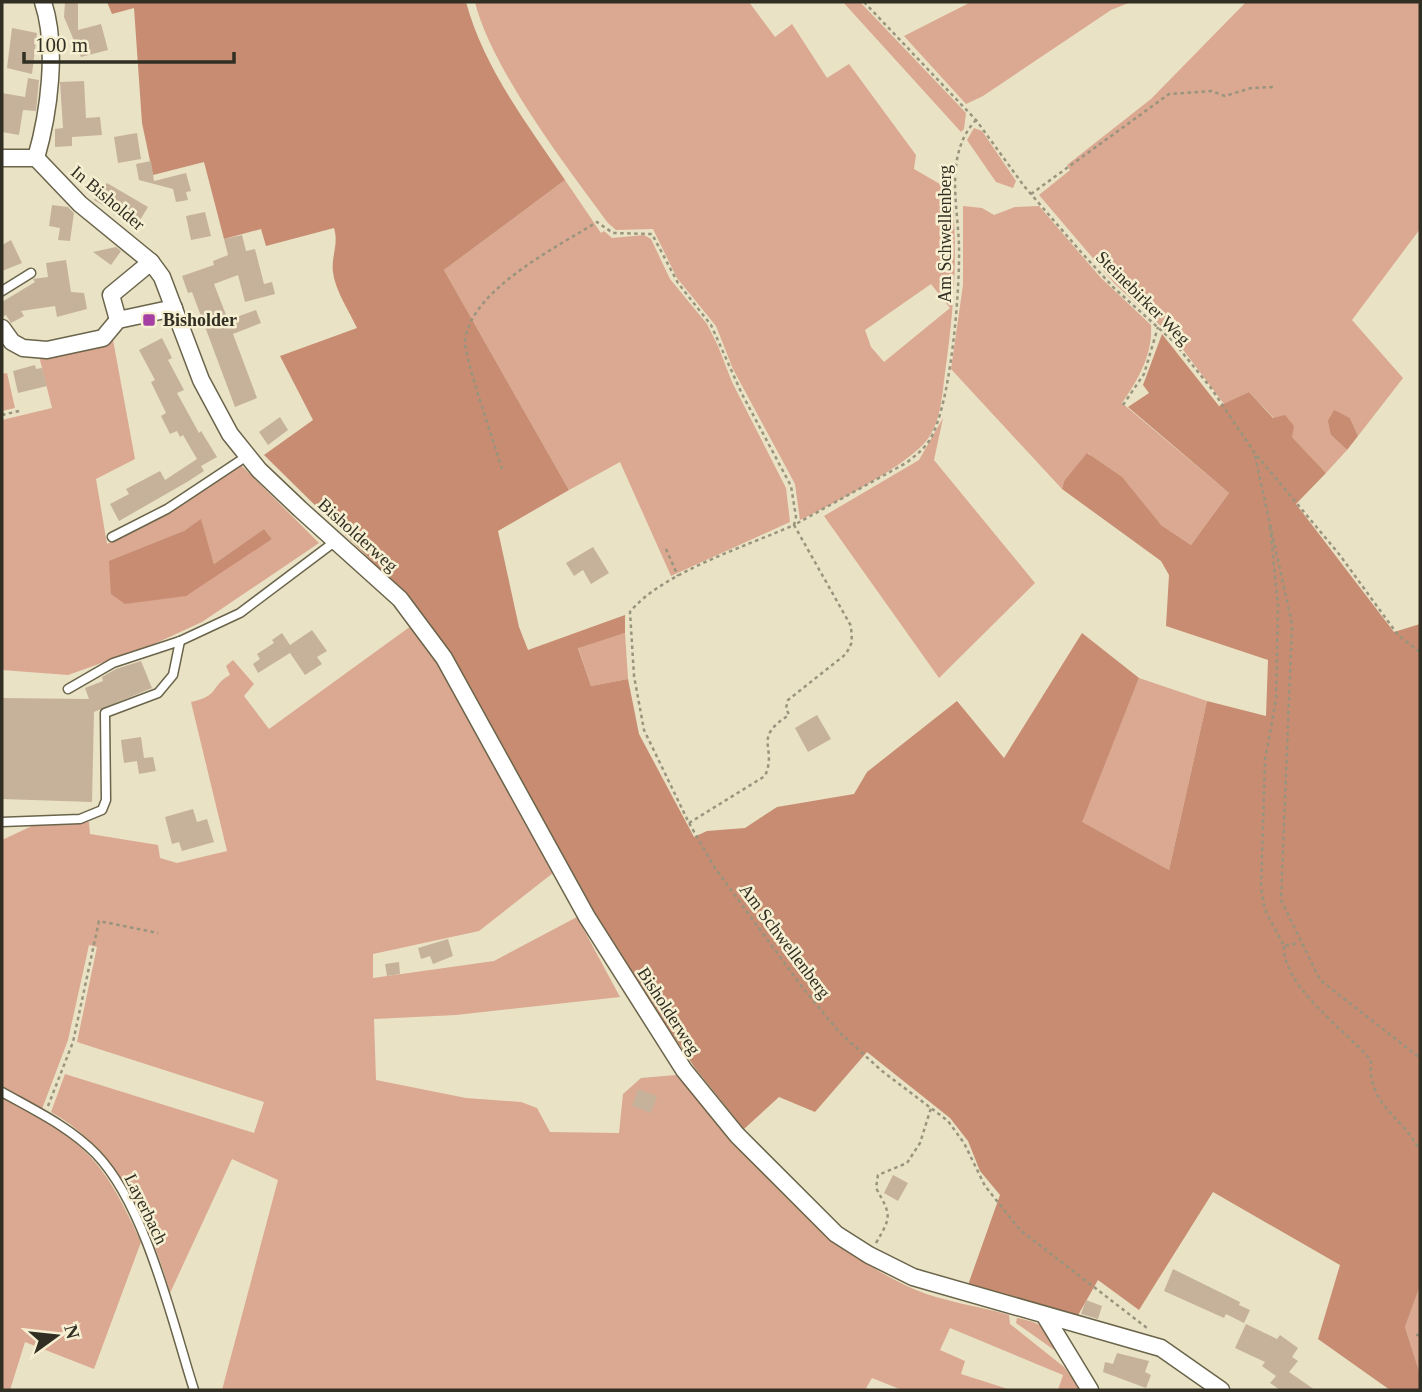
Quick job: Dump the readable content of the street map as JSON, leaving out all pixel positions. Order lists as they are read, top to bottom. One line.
{"streets":{"street":["In Bisholder","Bisholderweg"],"lane":["Layerbach"],"path":["Am Schwellenberg","Steinebirker Weg"]},"crossings":[["In Bisholder","Bisholderweg"],["Am Schwellenberg","Steinebirker Weg"],["Am Schwellenberg","Bisholderweg"]],"places":{"transit":["Bisholder"]},"scale_bar":"100 m","north":"right"}
